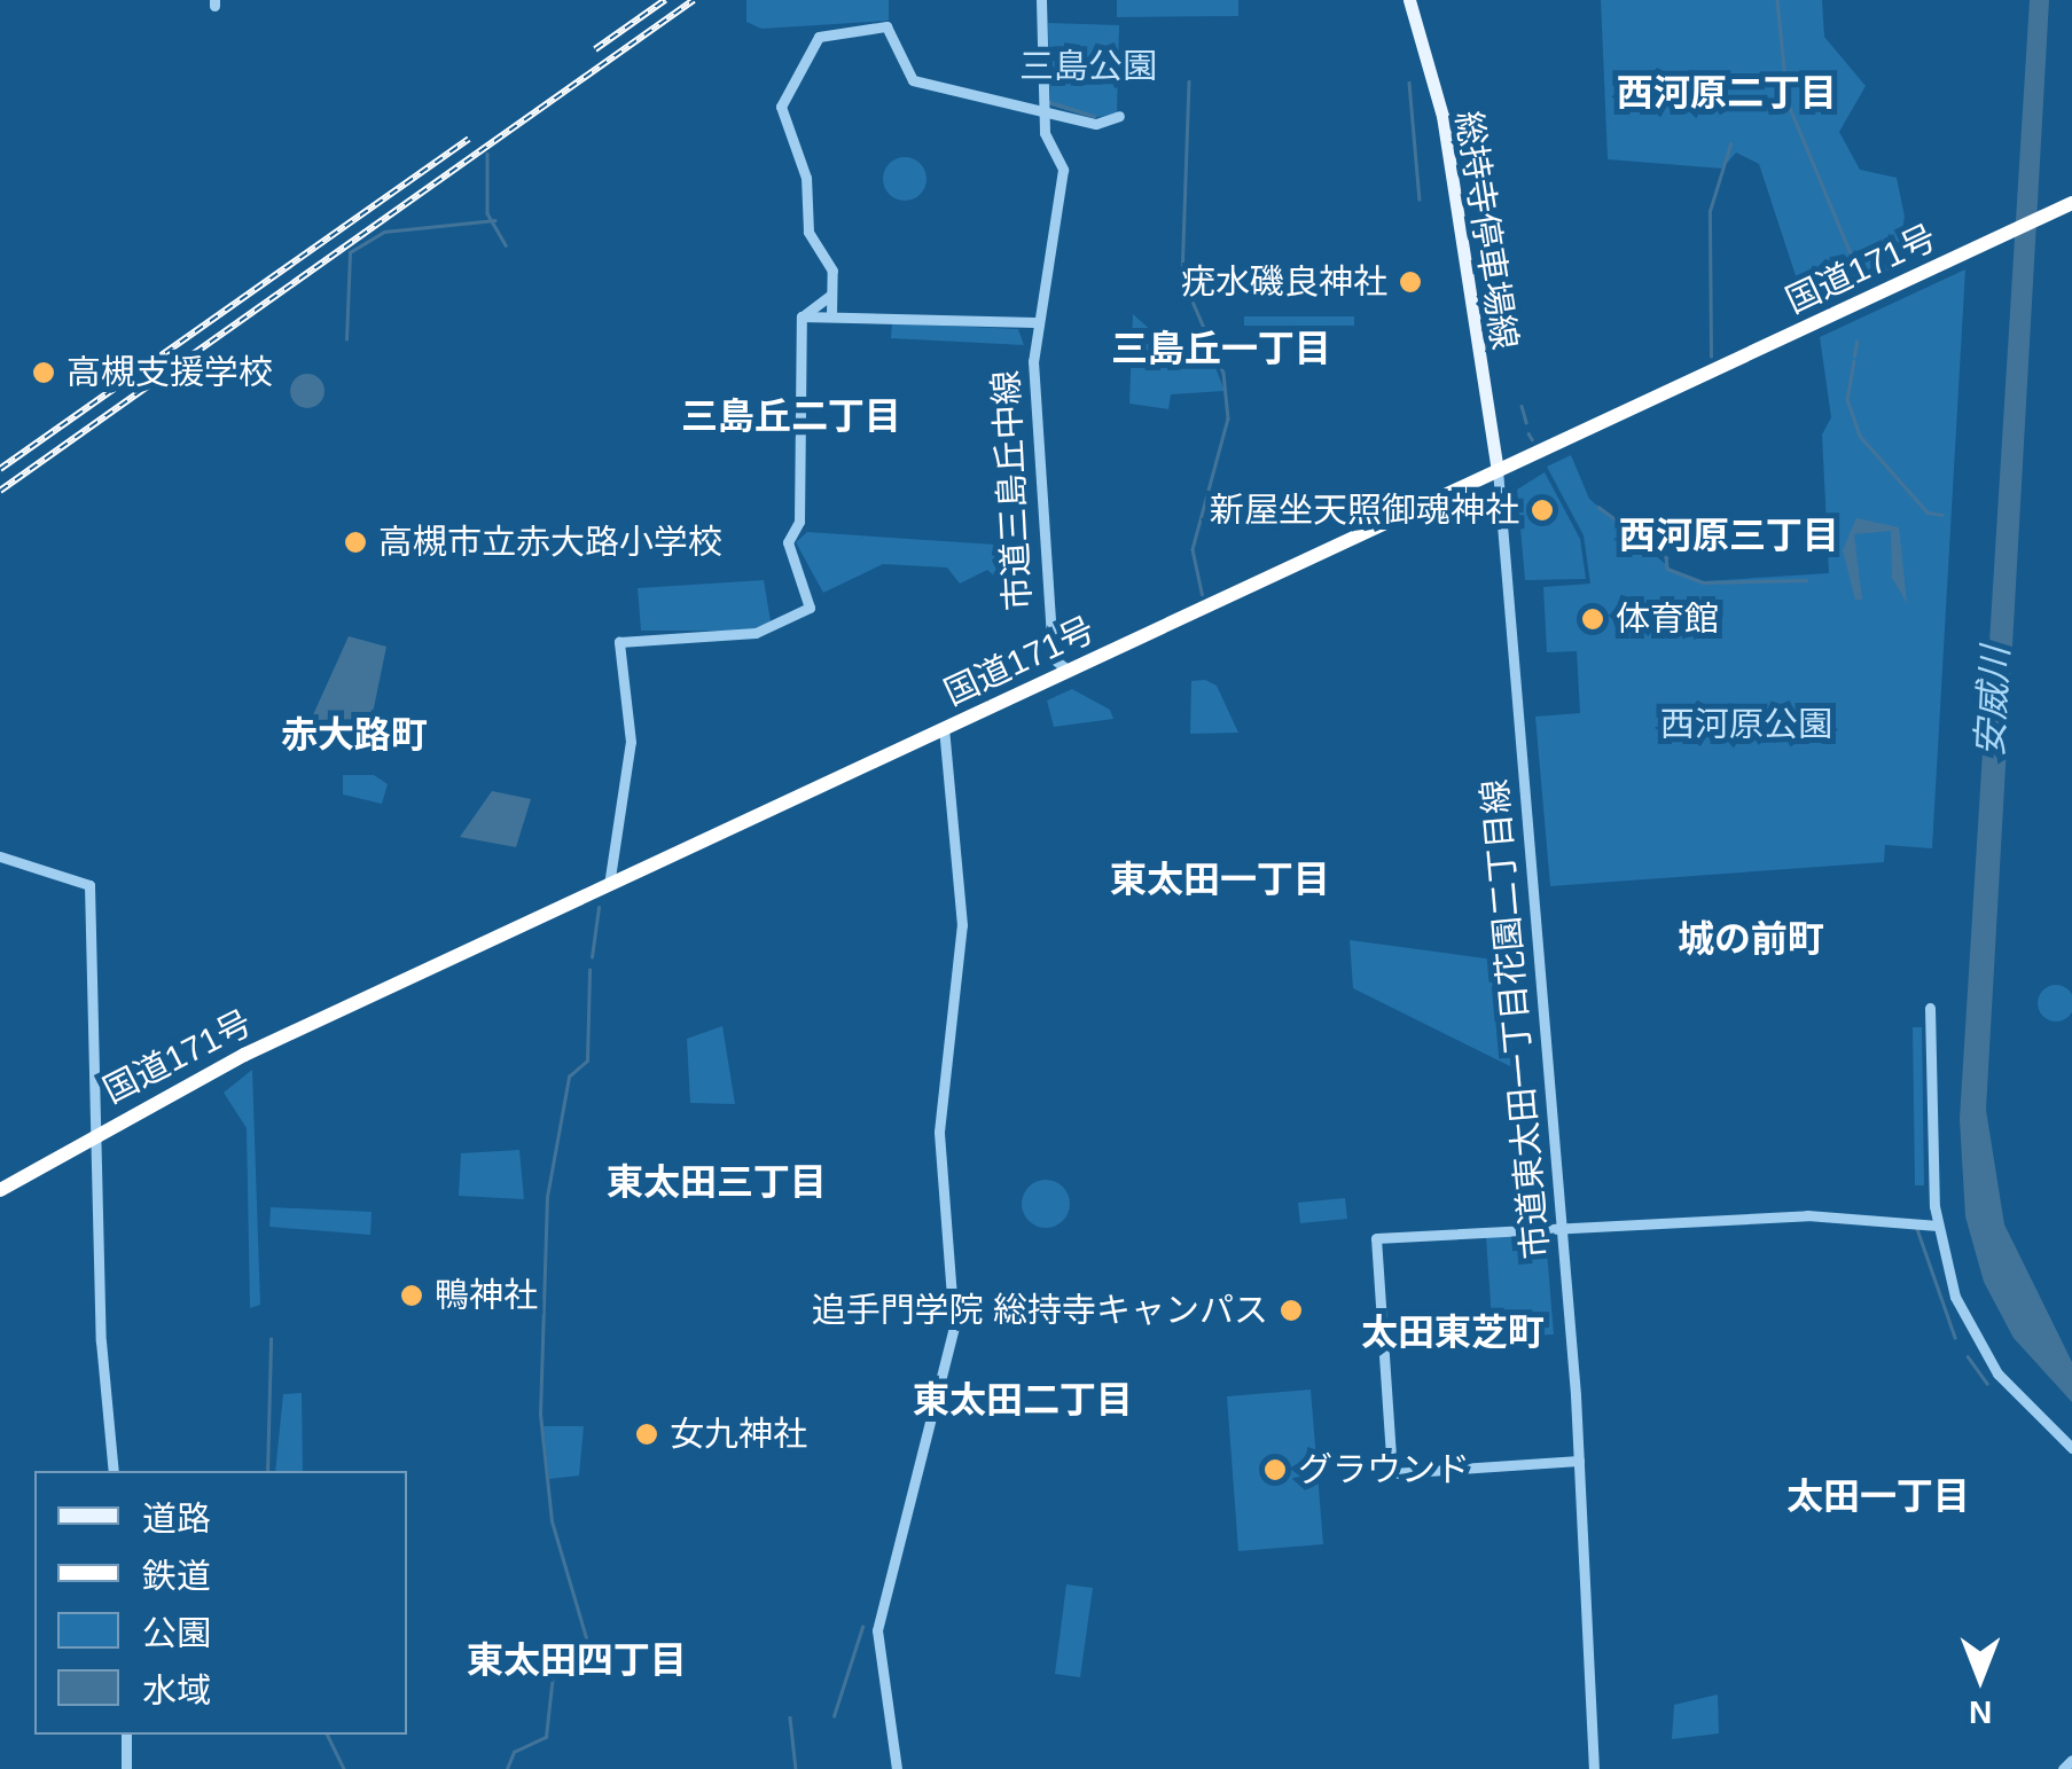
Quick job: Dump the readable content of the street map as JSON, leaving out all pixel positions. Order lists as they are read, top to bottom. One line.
{"streets":{"highway":["国道171号"],"main road":["総持寺停車場線"],"street":["市道三島丘中線","市道東太田一丁目花園二丁目線"]},"crossings":[["総持寺停車場線","国道171号"],["総持寺停車場線","市道東太田一丁目花園二丁目線"],["国道171号","市道三島丘中線"],["国道171号","市道東太田一丁目花園二丁目線"]],"districts":["西河原二丁目","三島丘一丁目","三島丘二丁目","西河原三丁目","赤大路町","東太田一丁目","城の前町","東太田三丁目","太田東芝町","東太田二丁目","太田一丁目","東太田四丁目"],"water":["安威川"],"parks":["三島公園","西河原公園"],"places":["疣水磯良神社","高槻支援学校","新屋坐天照御魂神社","高槻市立赤大路小学校","体育館","鴨神社","追手門学院 総持寺キャンパス","女九神社","グラウンド"],"legend":["道路","鉄道","公園","水域"],"north":"bottom"}
